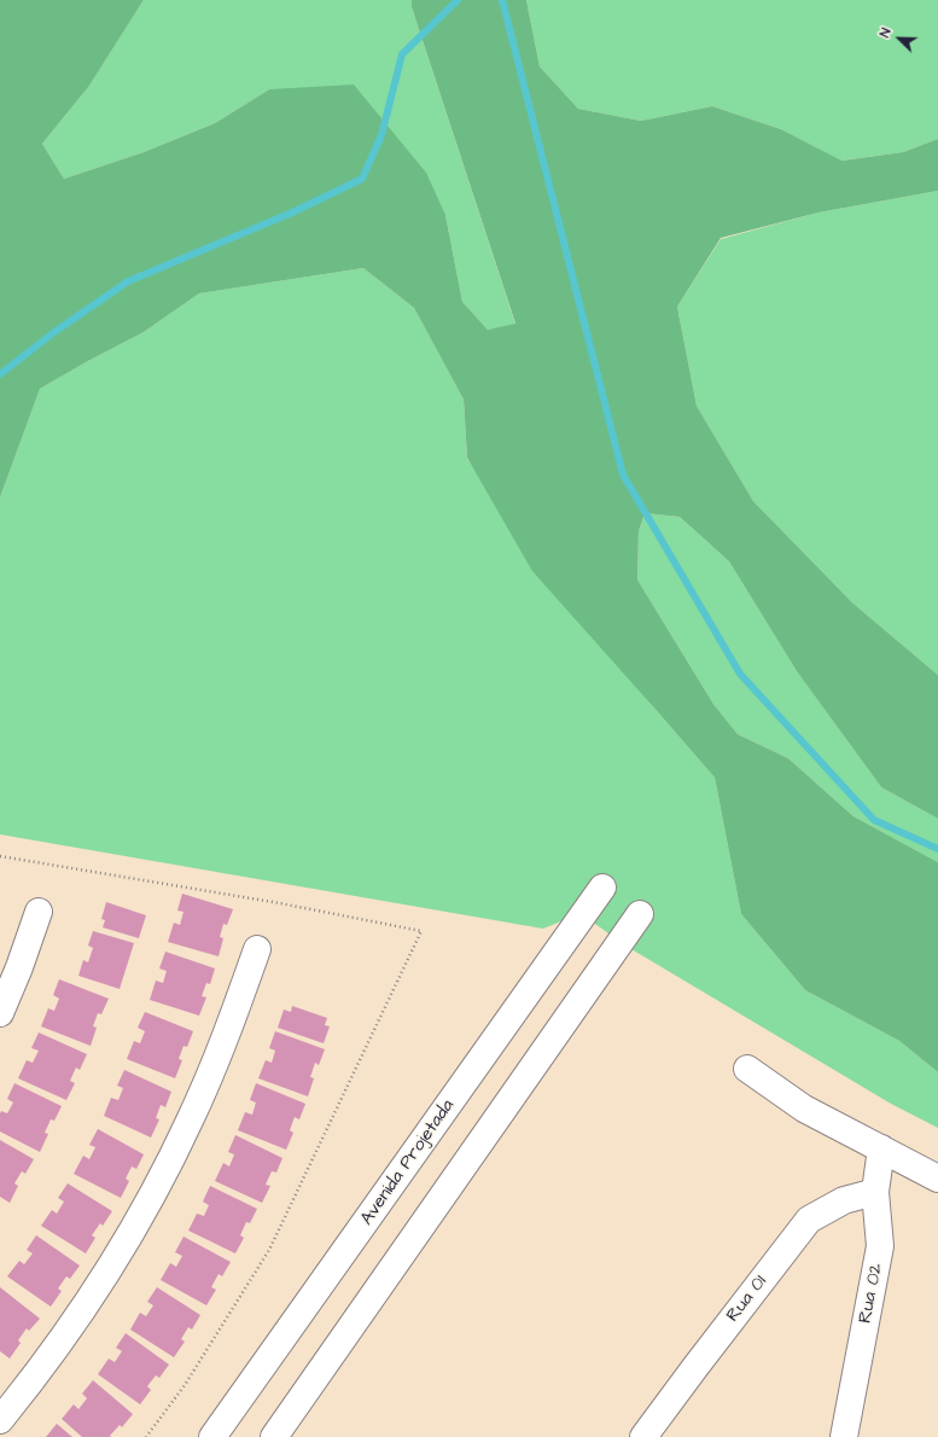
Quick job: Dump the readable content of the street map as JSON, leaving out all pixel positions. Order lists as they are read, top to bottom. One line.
{"streets":{"street":["Avenida Projetada","Rua 02","Rua 01"]},"crossings":[["Rua 02","Rua 01"]],"north":"top left"}
